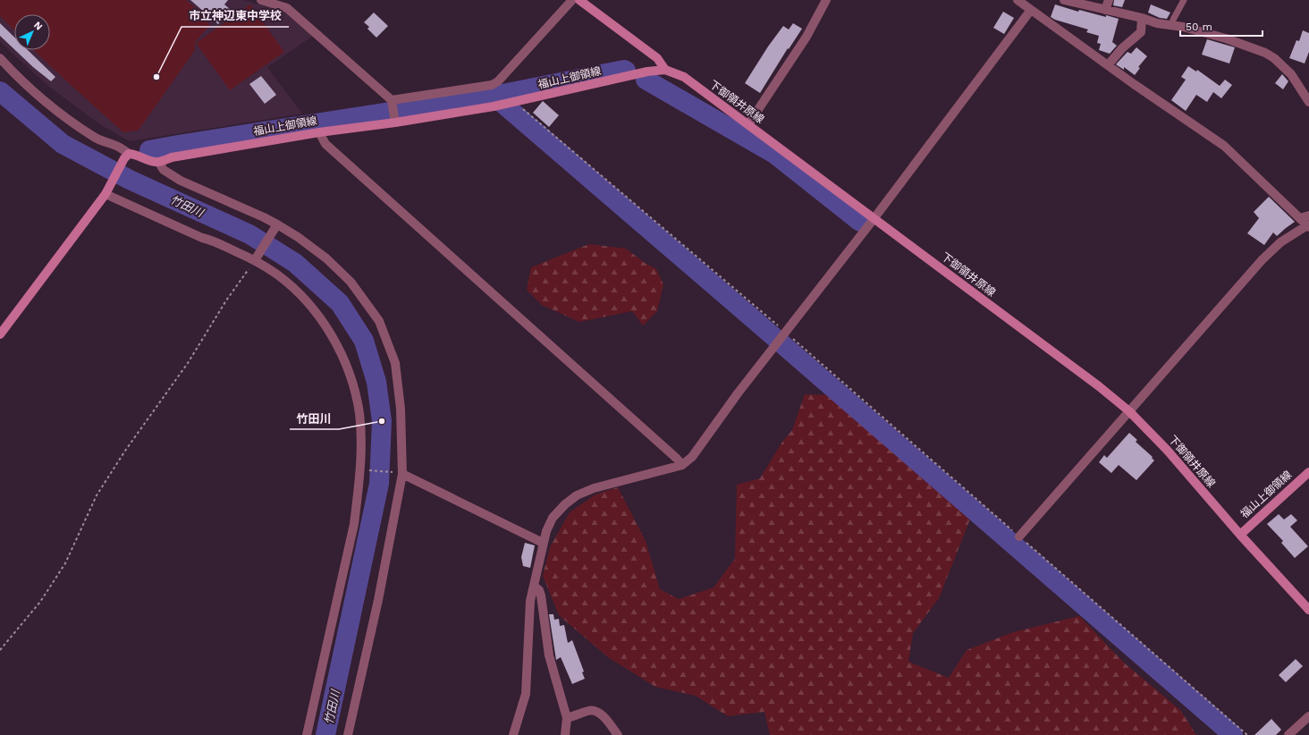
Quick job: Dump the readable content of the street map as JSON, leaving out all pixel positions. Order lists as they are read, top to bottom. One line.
{"streets":{"main road":["福山上御領線","下御領井原線"]},"crossings":[["福山上御領線","下御領井原線"]],"water":["竹田川"],"places":["市立神辺東中学校","竹田川"],"scale_bar":"50 m","north":"top right"}
